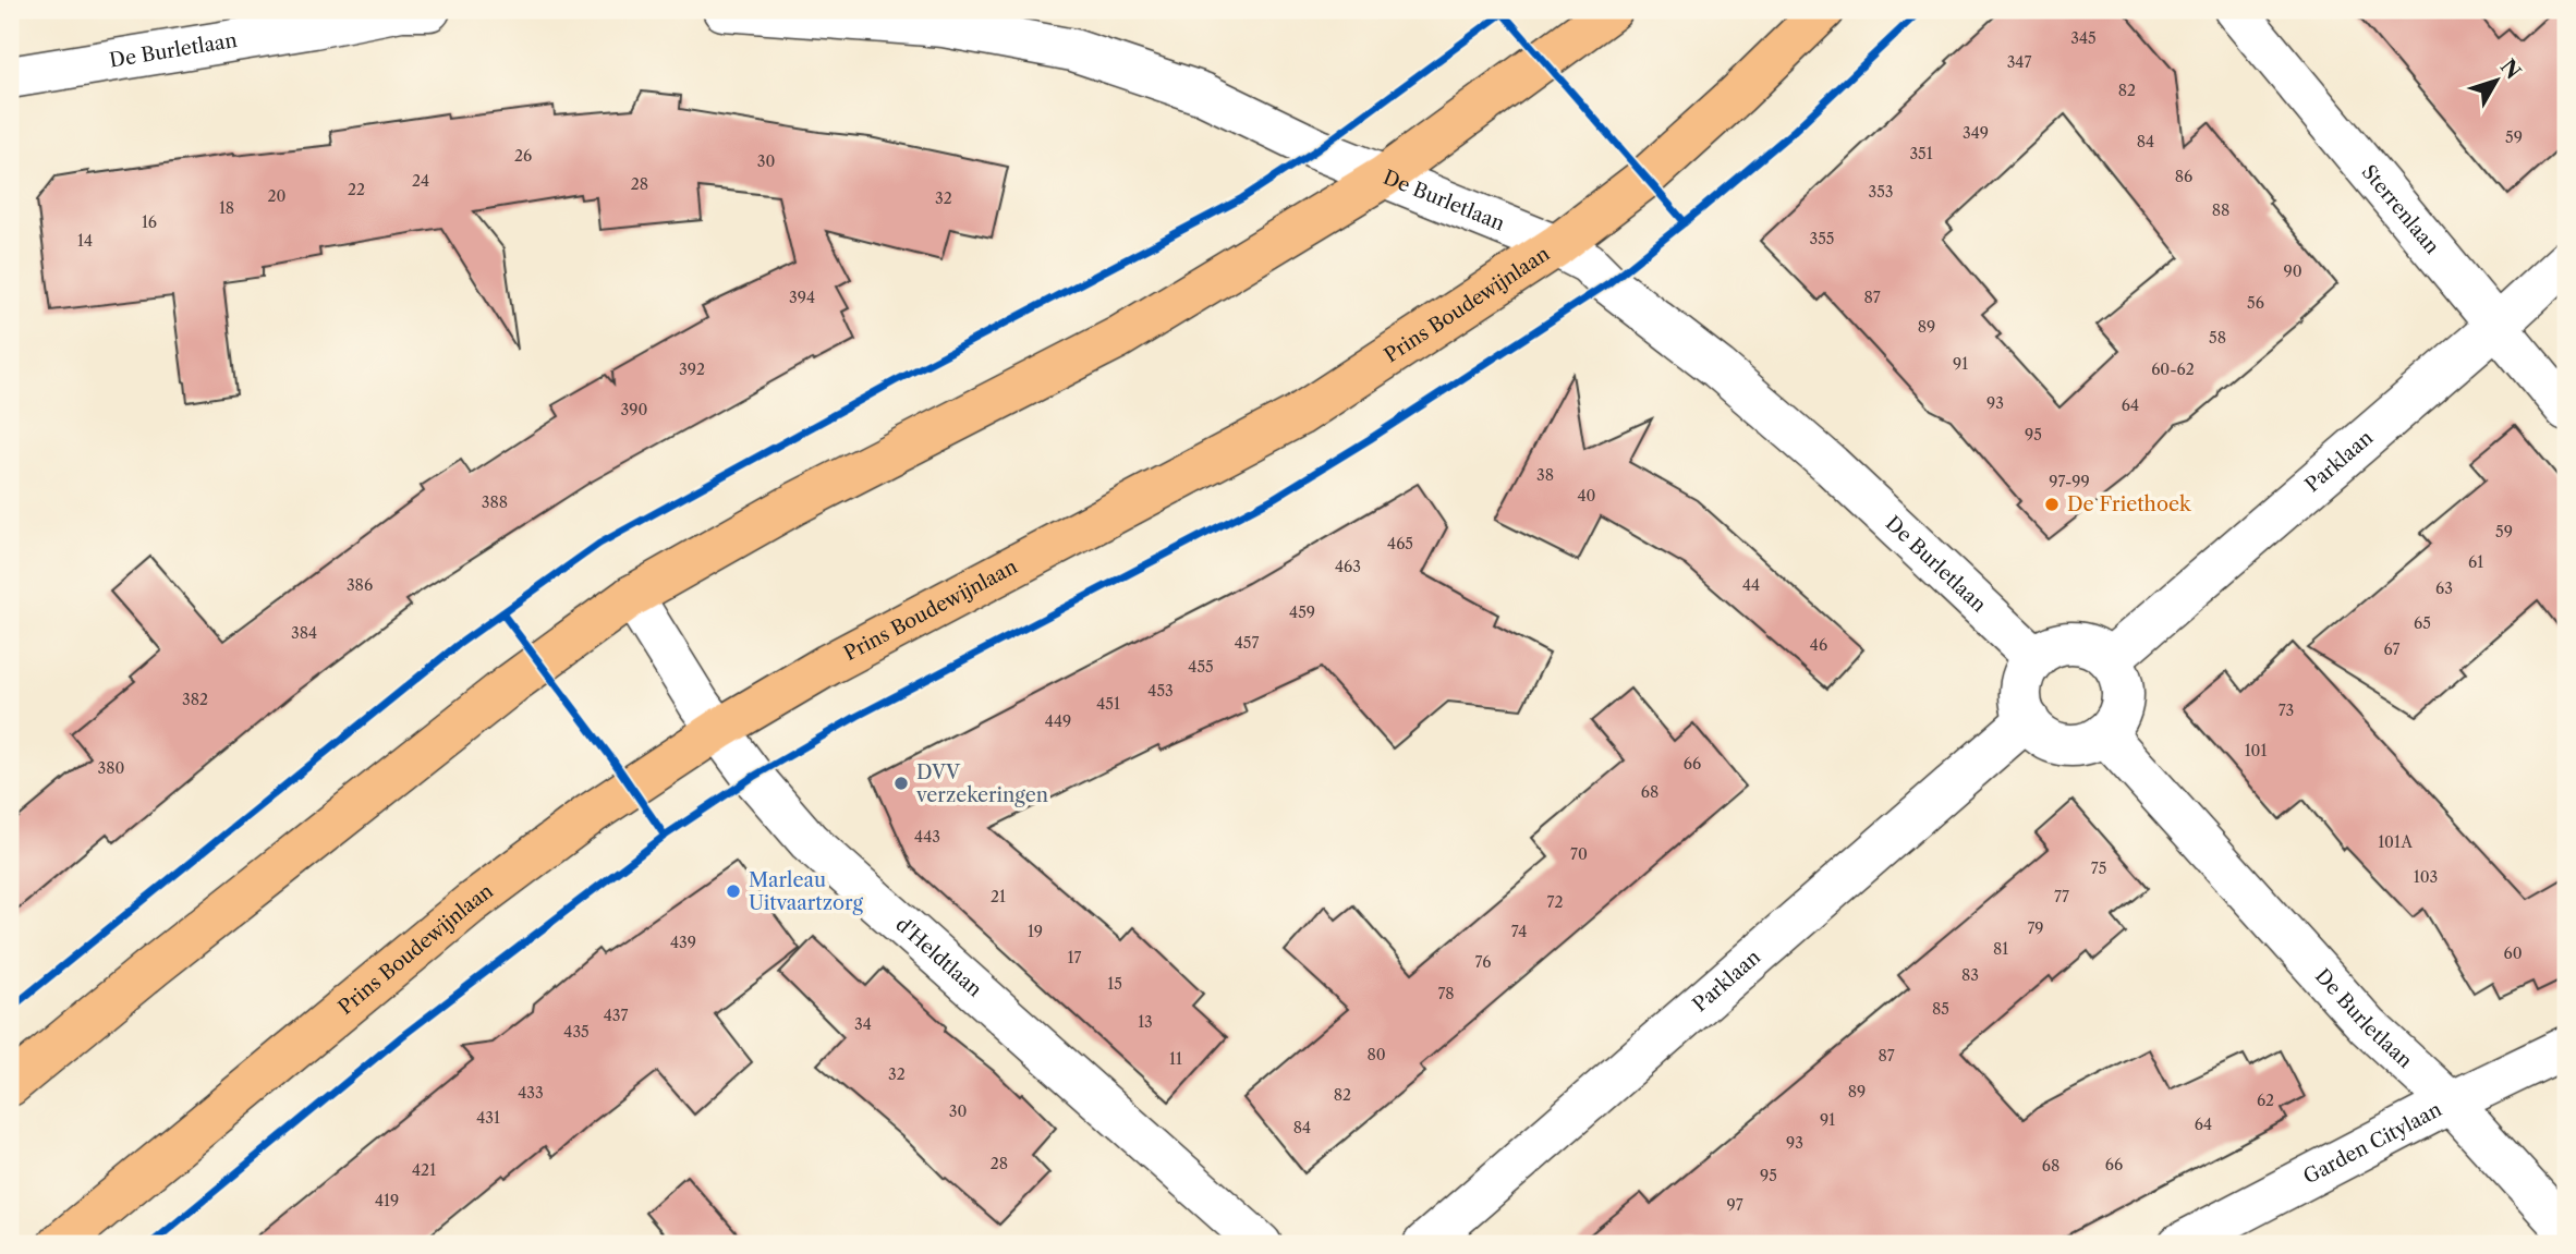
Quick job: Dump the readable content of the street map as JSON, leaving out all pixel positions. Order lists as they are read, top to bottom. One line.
{"streets":{"main road":["Prins Boudewijnlaan"],"street":["De Burletlaan","Sterrenlaan","Parklaan","d'Heldtlaan","Garden Citylaan"]},"crossings":[["De Burletlaan","Prins Boudewijnlaan"],["De Burletlaan","Parklaan"],["De Burletlaan","Garden Citylaan"],["Sterrenlaan","Parklaan"],["Prins Boudewijnlaan","d'Heldtlaan"]],"places":["De Friethoek","DVV verzekeringen","Marleau Uitvaartzorg"],"house_numbers":["345","347","82","349","59","84","351","26","30","86","24","28","22","353","20","32","18","88","16","355","14","90","394","87","56","89","58","91","392","60-62","93","64","390","95","38","97-99","40","388","59","465","61","463","386","44","63","459","65","384","457","46","67","455","453","382","451","73","449","101","66","380","68","443","101A","70","75","103","21","77","72","79","19","74","439","81","60","17","76","83","15","78","85","437","13","34","435","80","87","11","32","89","433","82","62","30","431","91","64","84","93","28","66","68","421","95","419","97"],"north":"top right"}
